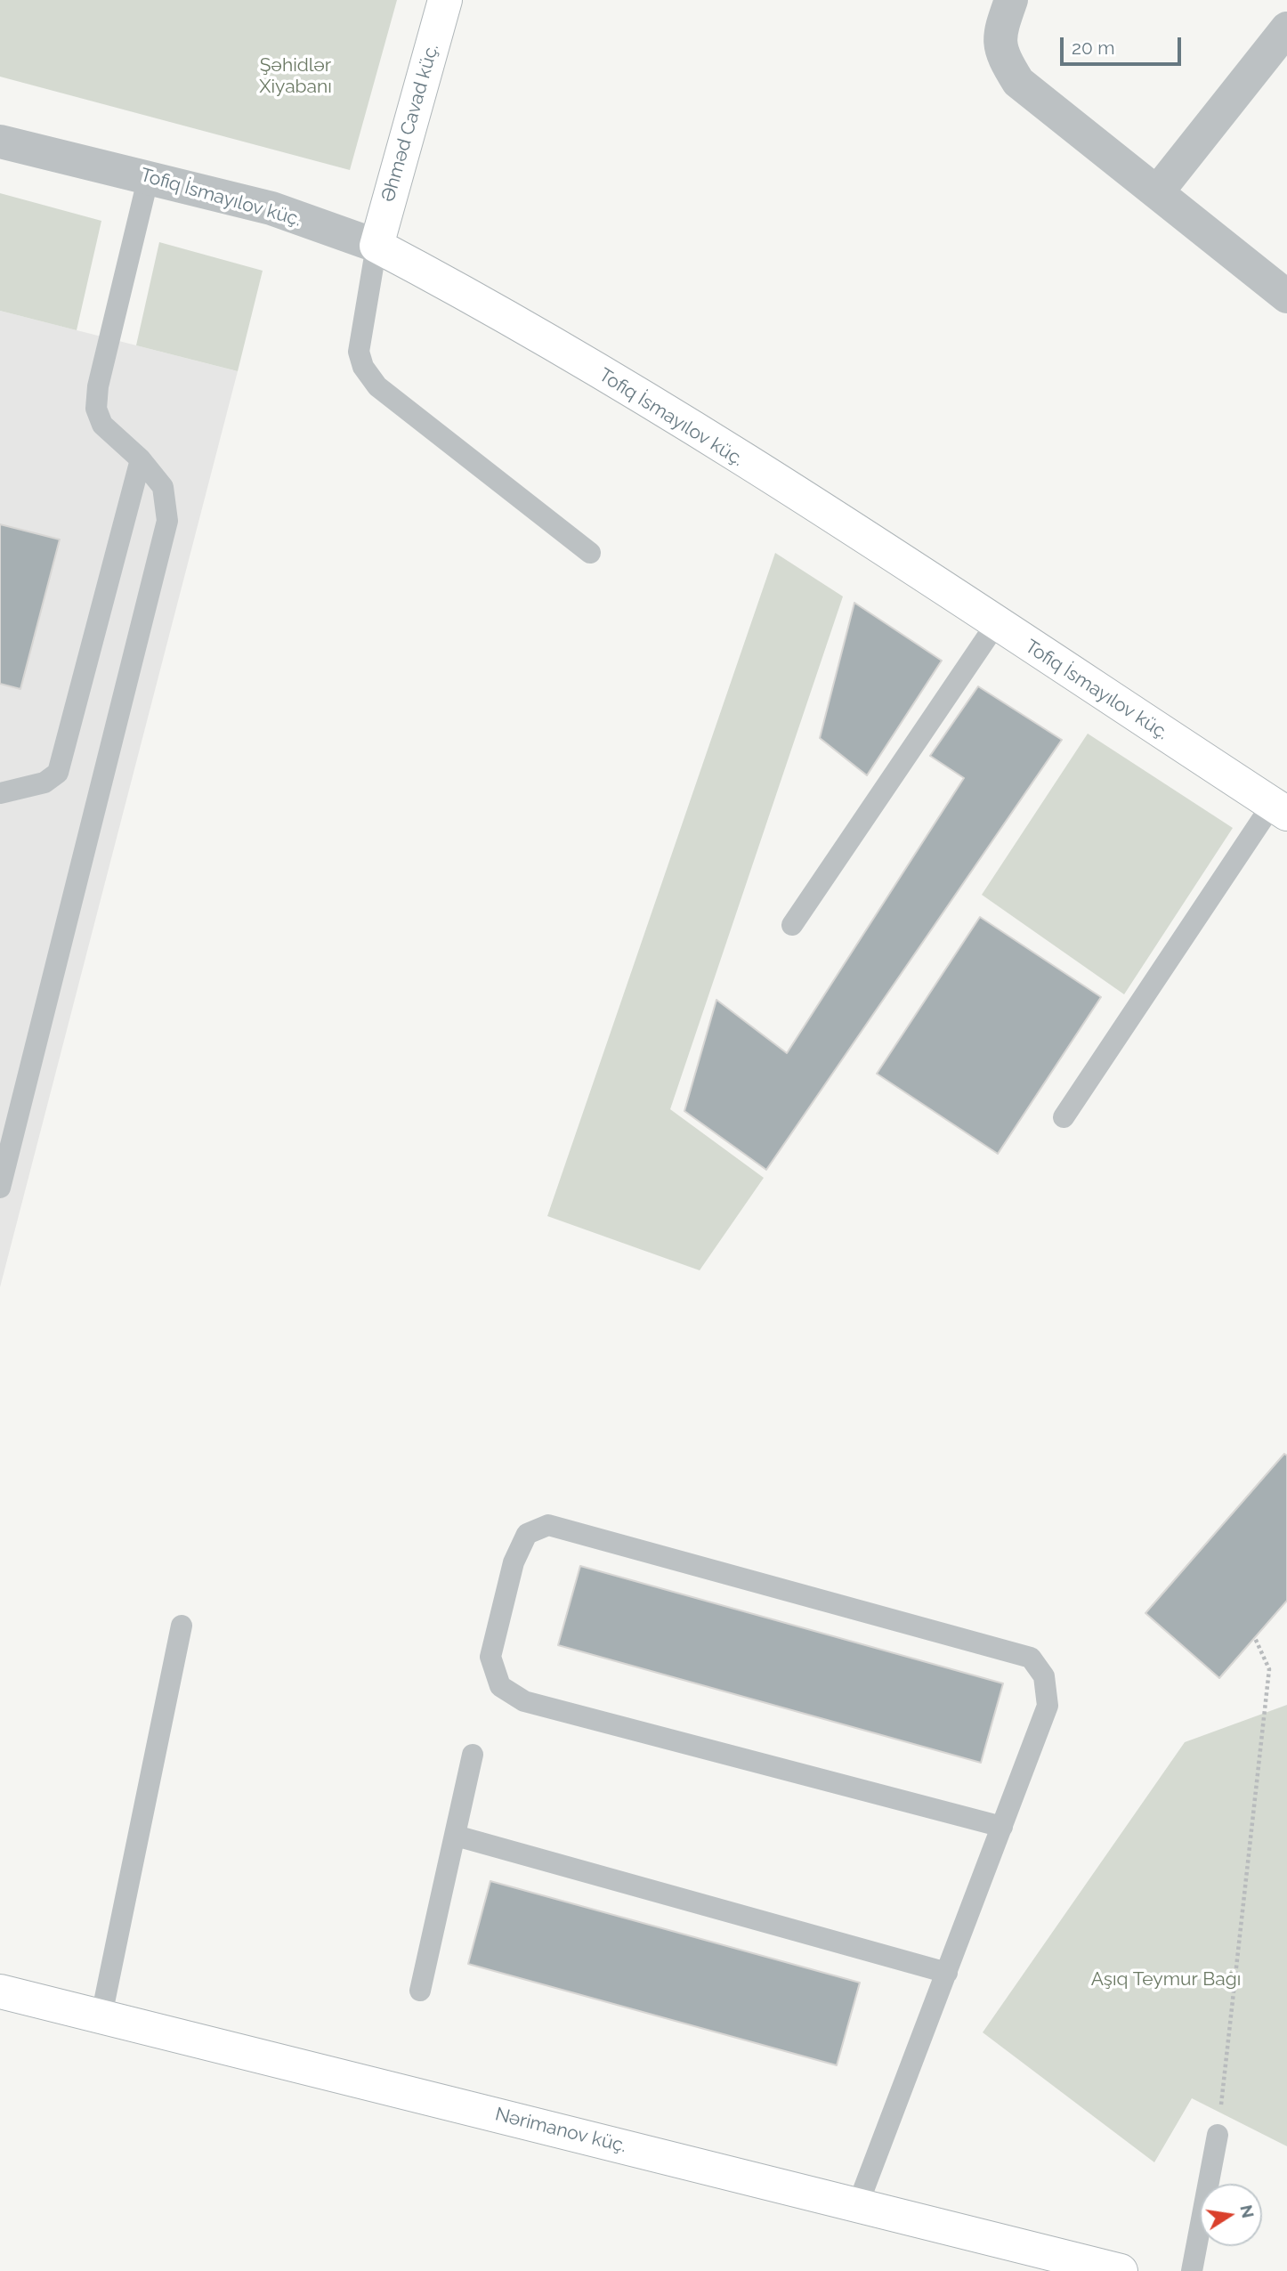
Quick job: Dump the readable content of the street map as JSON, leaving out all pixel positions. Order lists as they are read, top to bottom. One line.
{"streets":{"street":["Əhməd Cavad küç.","Tofiq İsmayılov küç.","Nərimanov küç."]},"crossings":[["Əhməd Cavad küç.","Tofiq İsmayılov küç."]],"parks":["Şəhidlər Xiyabanı","Aşıq Teymur Bağı"],"scale_bar":"20 m","north":"right"}
